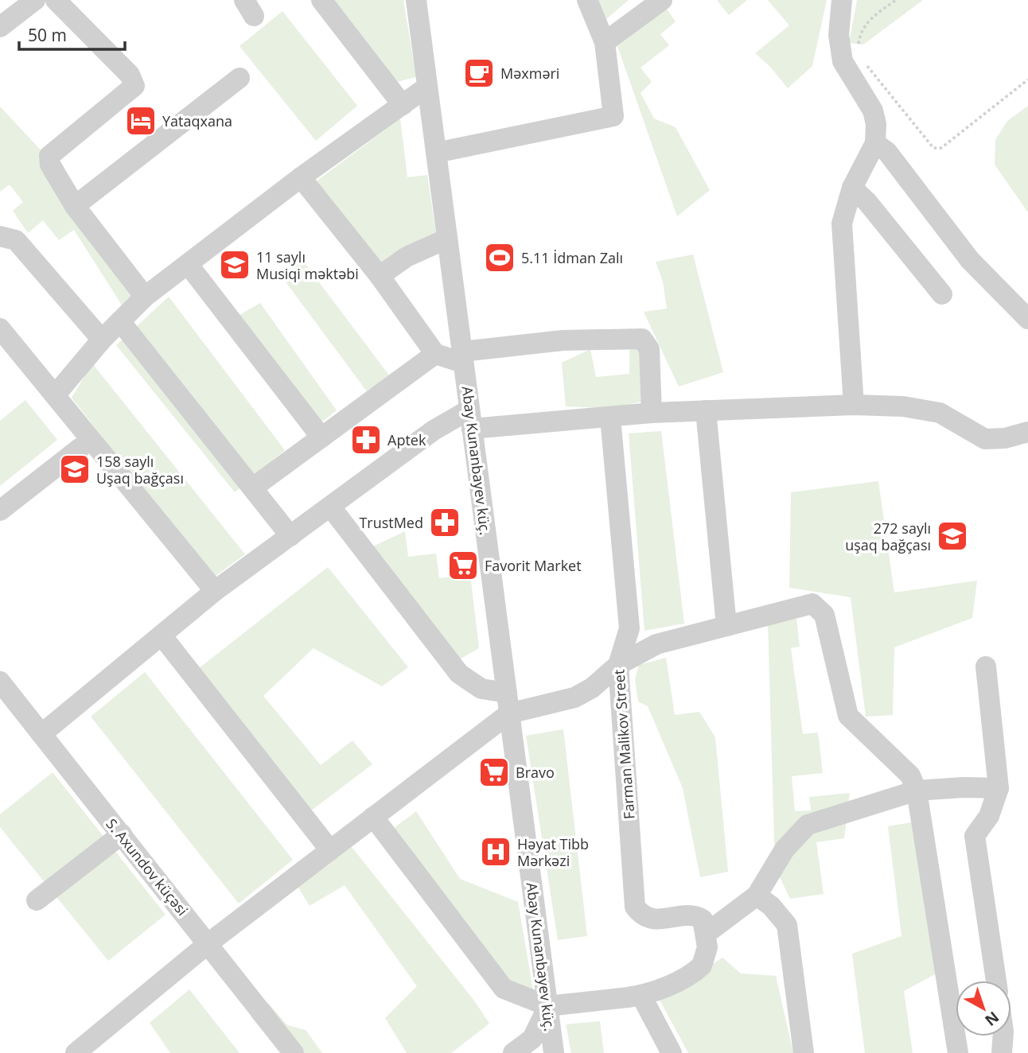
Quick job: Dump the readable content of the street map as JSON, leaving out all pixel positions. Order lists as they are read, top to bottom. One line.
{"streets":{"street":["Abay Kunanbayev küç.","Farman Malikov Street","S. Axundov küçəsi"]},"places":{"cafe":["Məxməri"],"hotel":["Yataqxana"],"sports":["5.11 İdman Zalı"],"school or university":["11 saylı Musiqi məktəbi","158 saylı Uşaq bağçası","272 saylı uşaq bağçası"],"pharmacy":["Aptek","TrustMed"],"supermarket":["Favorit Market","Bravo"],"hospital":["Həyat Tibb Mərkəzi"]},"scale_bar":"50 m","north":"bottom right"}
